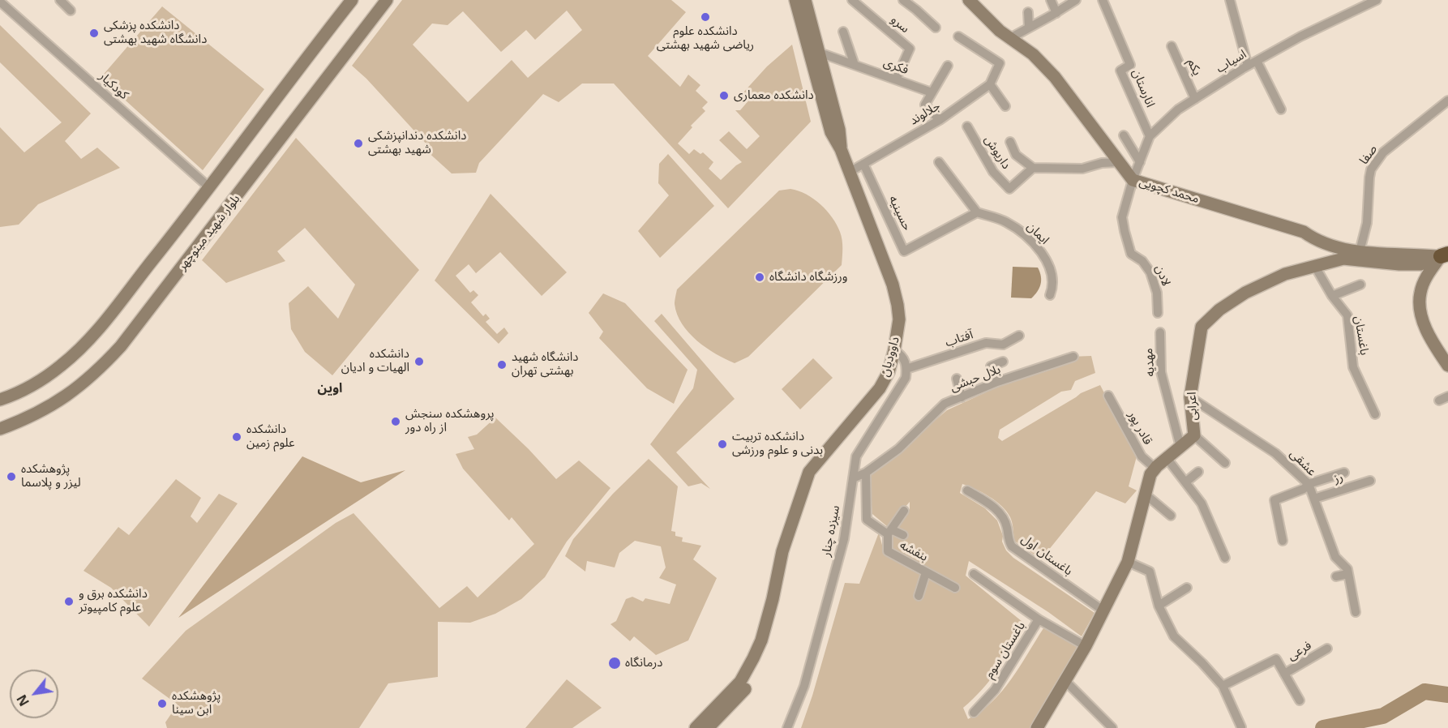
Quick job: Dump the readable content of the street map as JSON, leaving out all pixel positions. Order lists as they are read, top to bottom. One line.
{"streets":{"street":["سرو","اسیاب","فکری","یکم","کودکیار","انارستان","جلالوند","داریوش","صفا","محمد کچویی","حسینیه","بلوار شهید مینوچهر","ایمان","لادن","باغستان","آفتاب","داوودیان","مهدیه","بلال حبشی","اعرابی","قادر پور","عشقی","رز","سیزده چنار","بنفشه","باغستان اول","باغستان سوم","فرعی"]},"crossings":[["سرو","فکری"],["اسیاب","یکم"],["اسیاب","انارستان"],["اسیاب","محمد کچویی"],["اسیاب","لادن"],["فکری","داوودیان"],["جلالوند","حسینیه"],["جلالوند","داوودیان"],["صفا","محمد کچویی"],["محمد کچویی","لادن"],["محمد کچویی","اعرابی"],["حسینیه","ایمان"],["باغستان","اعرابی"],["آفتاب","سیزده چنار"],["مهدیه","اعرابی"],["بلال حبشی","سیزده چنار"],["بلال حبشی","بنفشه"],["اعرابی","قادر پور"],["اعرابی","عشقی"],["اعرابی","باغستان اول"],["اعرابی","باغستان سوم"],["عشقی","رز"]],"districts":["اوین"],"places":["دانشکده علوم ریاضی شهید بهشتی","دانشکده پزشکی دانشگاه شهید بهشتی","دانشکده معماری","دانشکده دندانپزشکی شهید بهشتی","ورزشگاه دانشگاه","دانشکده الهیات و ادیان","دانشگاه شهید بهشتی تهران","پروهشکده سنجش از راه دور","دانشکده علوم زمین","دانشکده تربیت بدنی و علوم ورزشی","پژوهشکده لیزر و پلاسما","دانشکده برق و علوم کامپیوتر","درمانگاه","پژوهشکده ابن سینا"],"north":"bottom left"}
